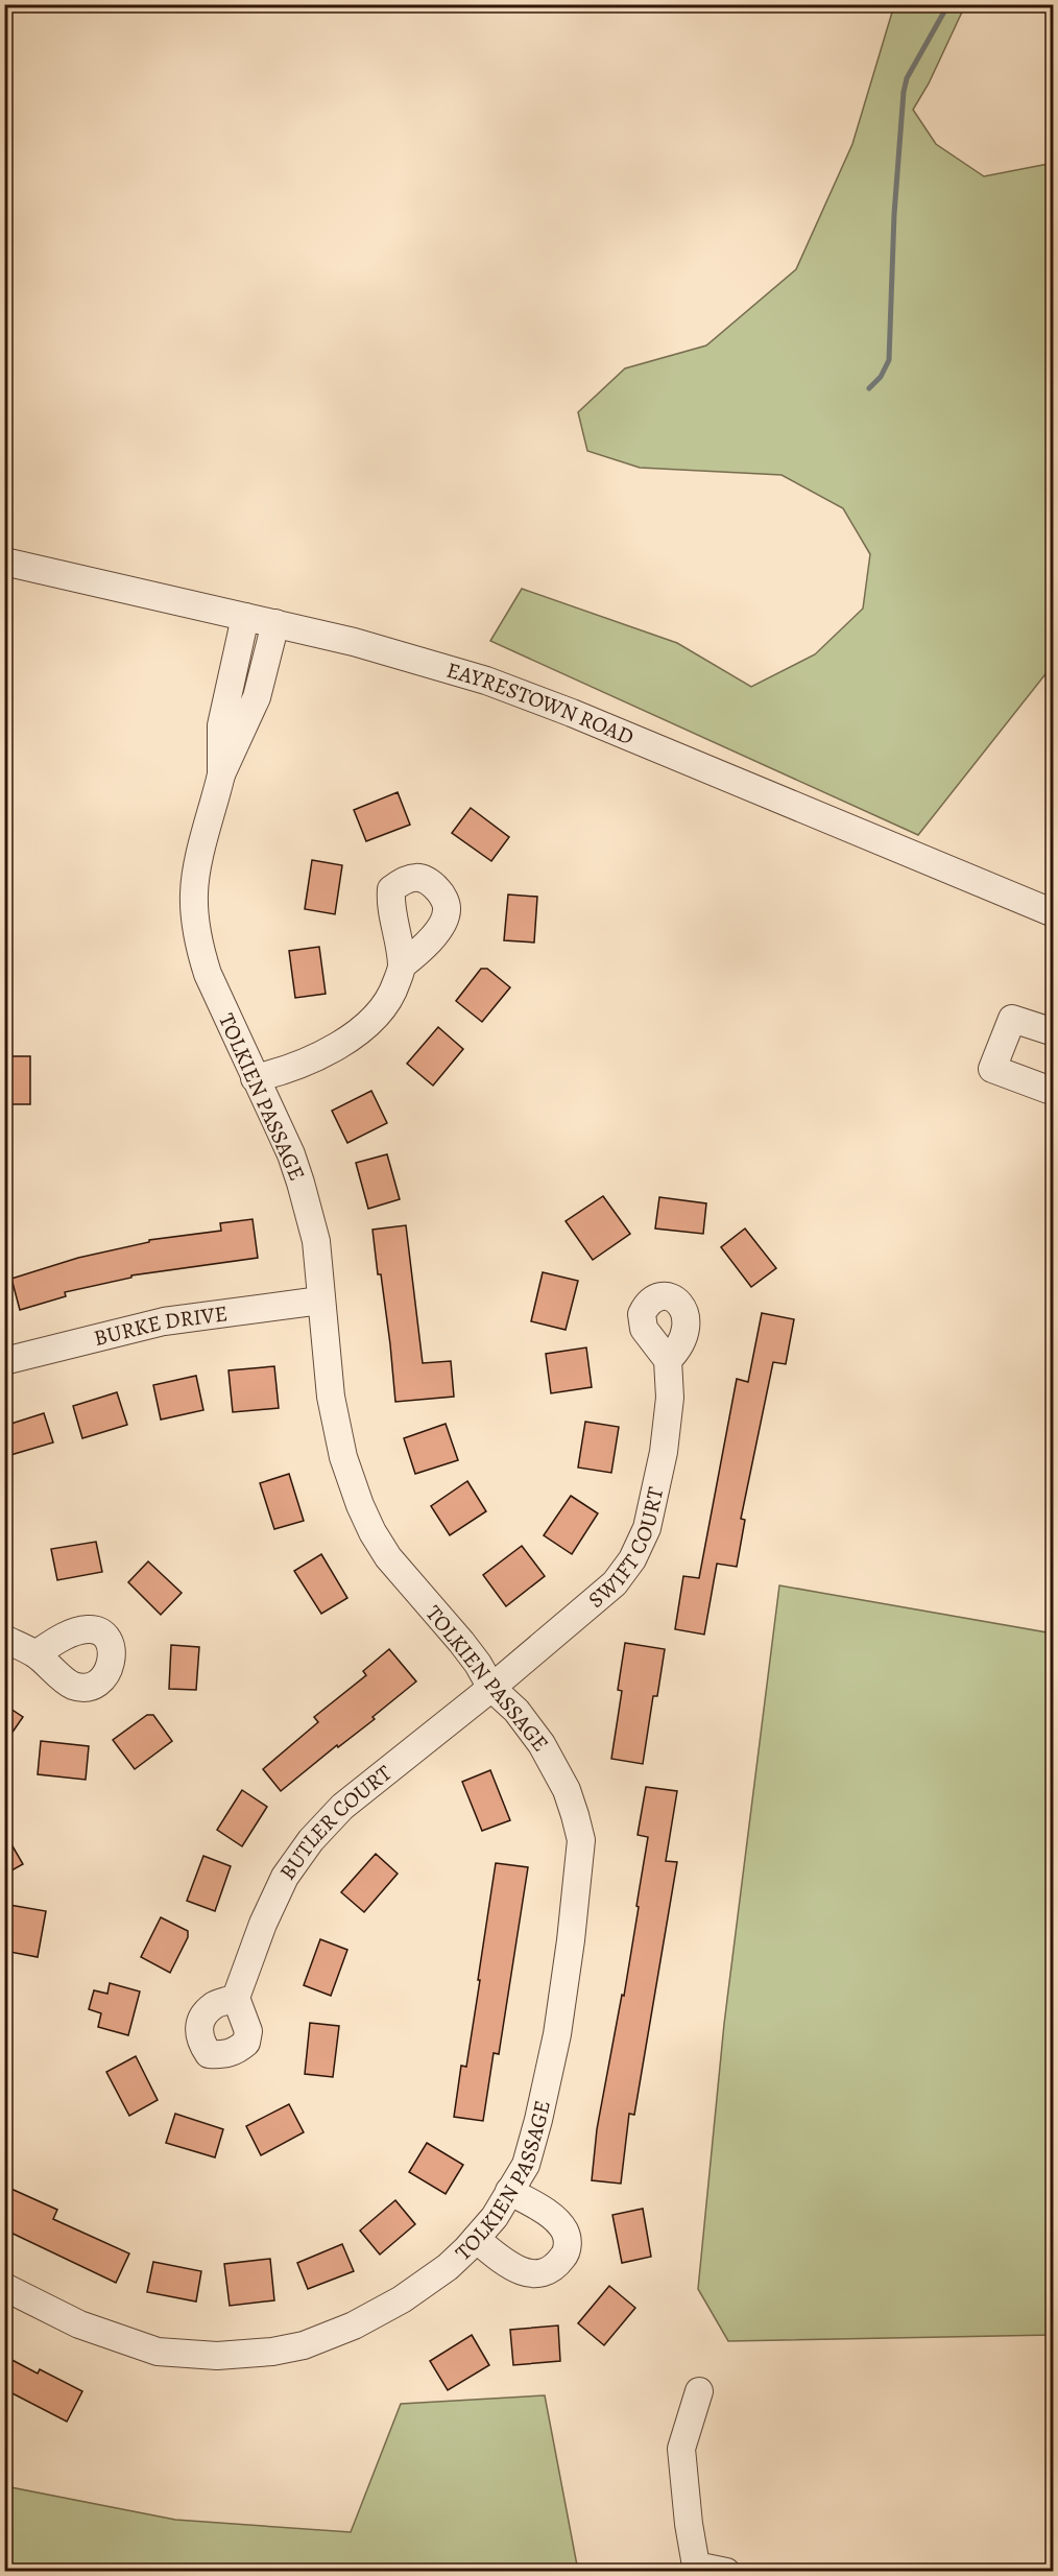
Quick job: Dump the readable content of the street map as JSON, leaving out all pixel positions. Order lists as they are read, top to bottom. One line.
{"streets":{"street":["EAYRESTOWN ROAD","TOLKIEN PASSAGE","BURKE DRIVE","SWIFT COURT","BUTLER COURT"]},"crossings":[["EAYRESTOWN ROAD","TOLKIEN PASSAGE"],["TOLKIEN PASSAGE","BURKE DRIVE"],["TOLKIEN PASSAGE","SWIFT COURT"],["TOLKIEN PASSAGE","BUTLER COURT"],["SWIFT COURT","BUTLER COURT"]]}
